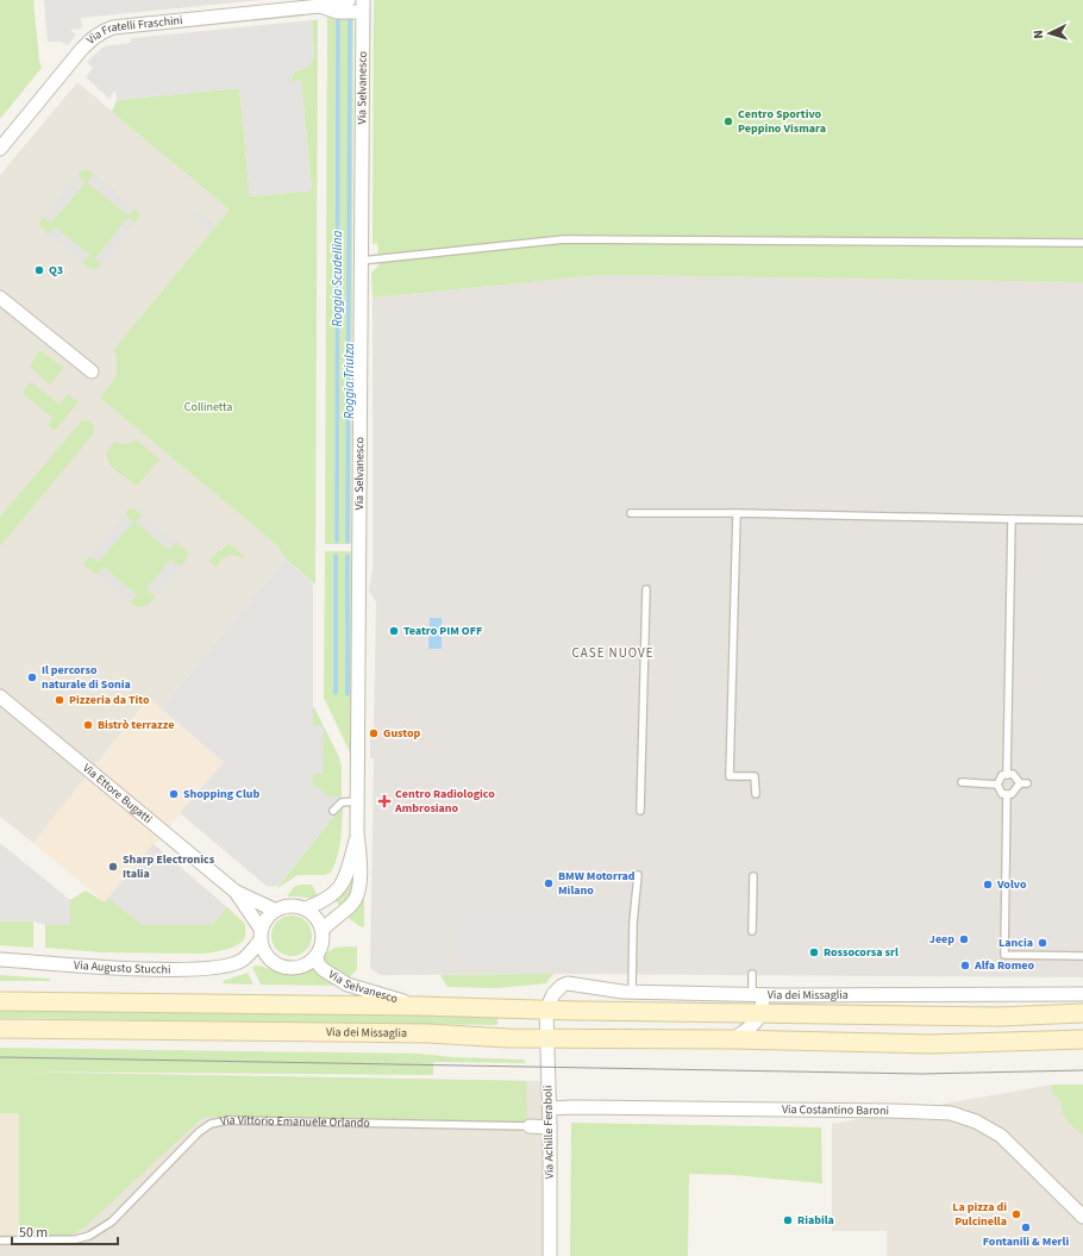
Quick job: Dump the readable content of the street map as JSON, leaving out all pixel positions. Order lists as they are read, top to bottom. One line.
{"streets":{"main road":["Via dei Missaglia"],"street":["Via Fratelli Fraschini","Via Selvanesco","Via Ettore Bugatti","Via Augusto Stucchi","Via Costantino Baroni","Via Vittorio Emanuele Orlando","Via Achille Feraboli"]},"crossings":[["Via Fratelli Fraschini","Via Selvanesco"],["Via Selvanesco","Via Ettore Bugatti"],["Via Selvanesco","Via Augusto Stucchi"],["Via Selvanesco","Via dei Missaglia"],["Via Ettore Bugatti","Via Augusto Stucchi"],["Via dei Missaglia","Via Achille Feraboli"],["Via Costantino Baroni","Via Achille Feraboli"],["Via Vittorio Emanuele Orlando","Via Achille Feraboli"]],"districts":["CASE NUOVE"],"water":["Roggia Scudellina","Roggia Triulza"],"parks":["Collinetta"],"places":{"other":["Centro Sportivo Peppino Vismara","Q3","Teatro PIM OFF","Il percorso naturale di Sonia","Pizzeria da Tito","Bistrò terrazze","Gustop","Shopping Club","Sharp Electronics Italia","BMW Motorrad Milano","Volvo","Jeep","Lancia","Rossocorsa srl","Alfa Romeo","La pizza di Pulcinella","Riabila","Fontanili & Merli"],"health":["Centro Radiologico Ambrosiano"]},"scale_bar":"50 m","north":"left"}
